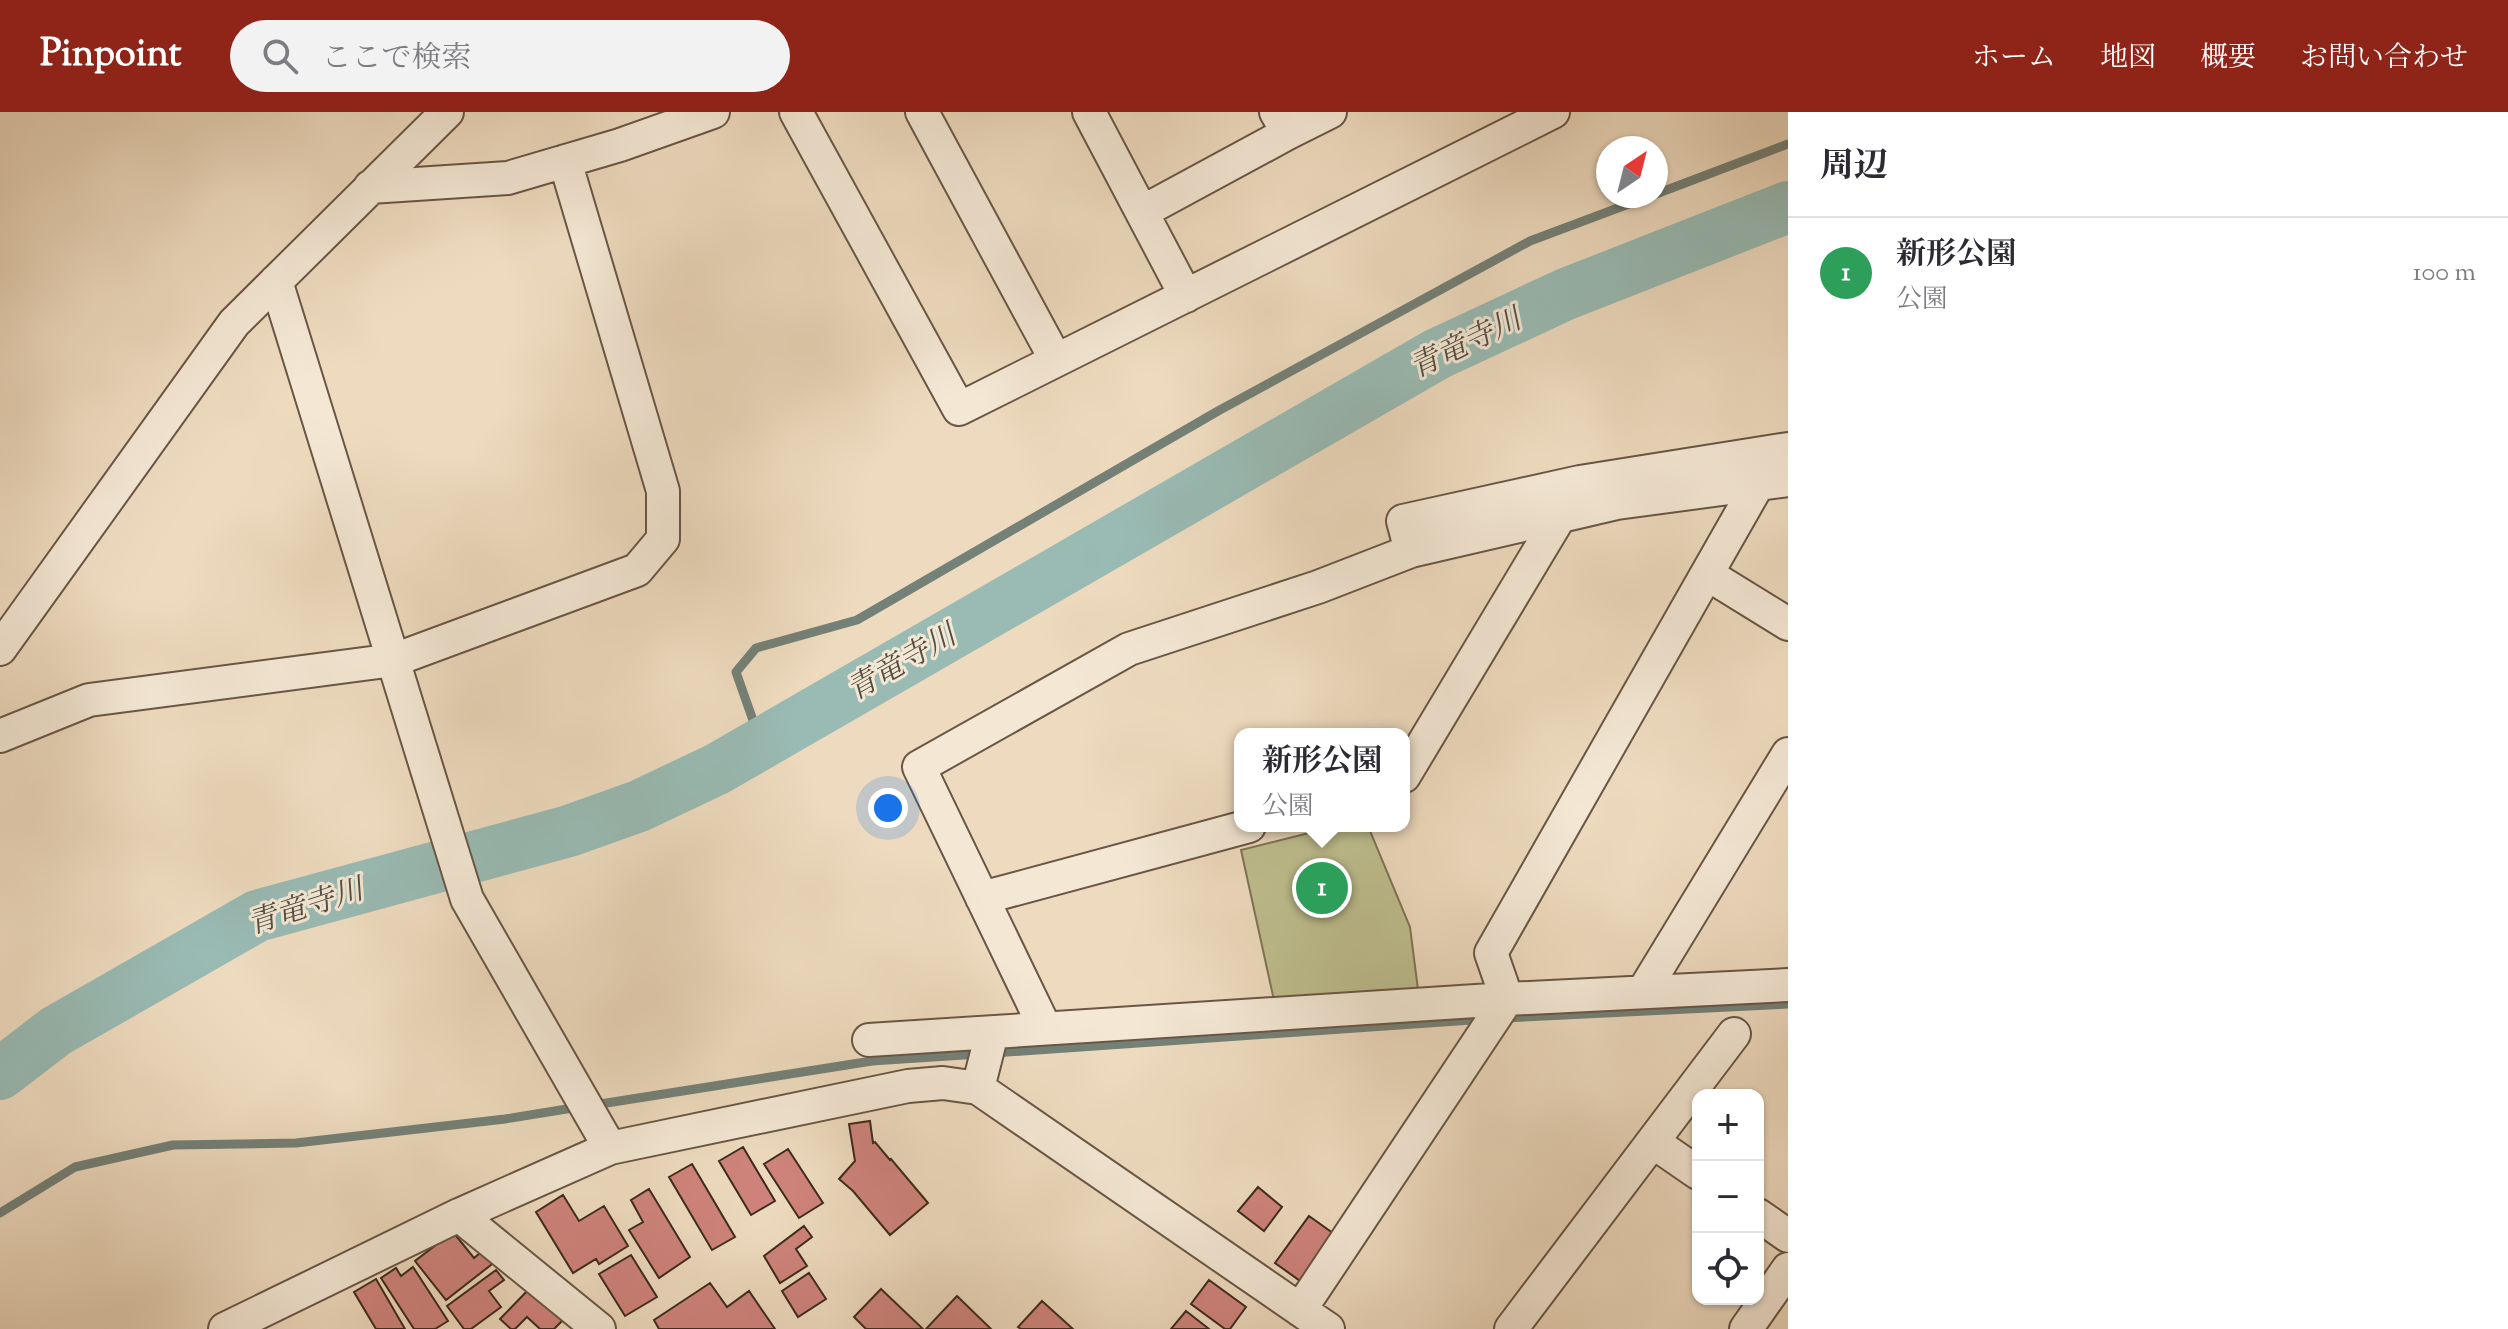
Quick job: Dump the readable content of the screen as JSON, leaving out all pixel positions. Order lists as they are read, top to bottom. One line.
{"water":["青竜寺川"],"north":"top right","page":{"header":"Pinpoint","search":"ここで検索","nav":["ホーム","地図","概要","お問い合わせ"],"heading":"周辺","list":[{"mark":"1","name":"新形公園","note":"公園","value":"100 m"}],"popup":["新形公園","公園"],"pins":"1","map_buttons":["+","−"]}}
